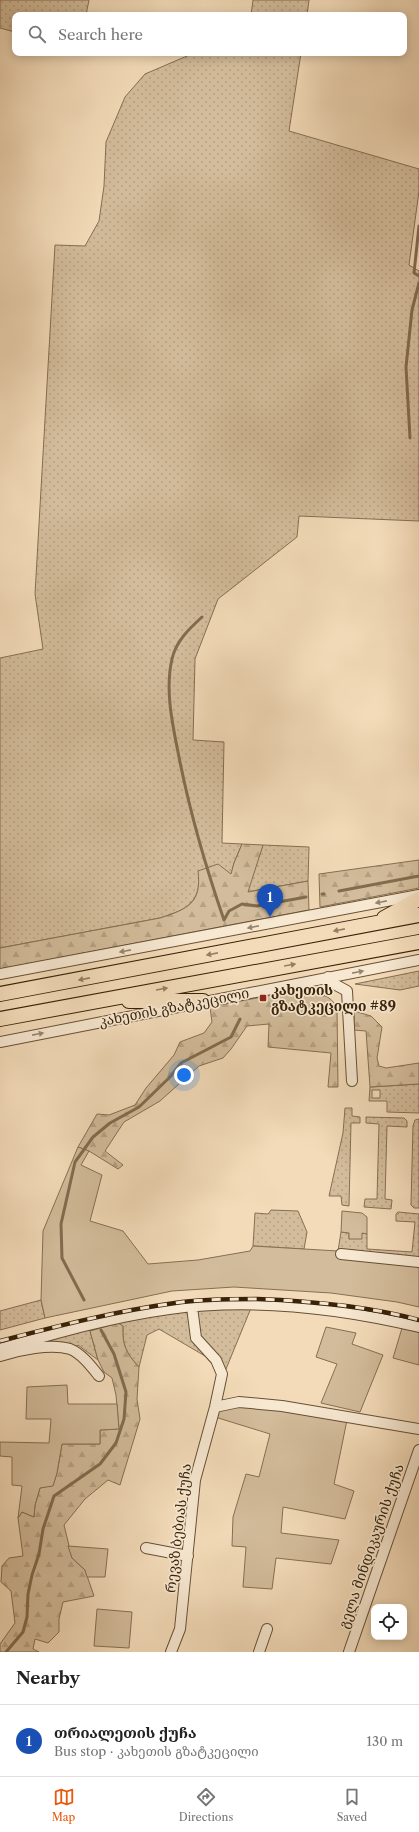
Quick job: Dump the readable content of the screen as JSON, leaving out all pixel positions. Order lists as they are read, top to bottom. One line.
{"streets":{"highway":["კახეთის გზატკეცილი"],"street":["რევაზ ბებიას ქუჩა","გელა მინდიკაურის ქუჩა"]},"places":{"transit":["კახეთის გზატკეცილი #89"]},"page":{"search":"Search here","pins":"1","heading":"Nearby","list":[{"mark":"1","name":"თრიალეთის ქუჩა","note":"Bus stop · კახეთის გზატკეცილი","value":"130 m"}],"nav":["Map","Directions","Saved"]}}
